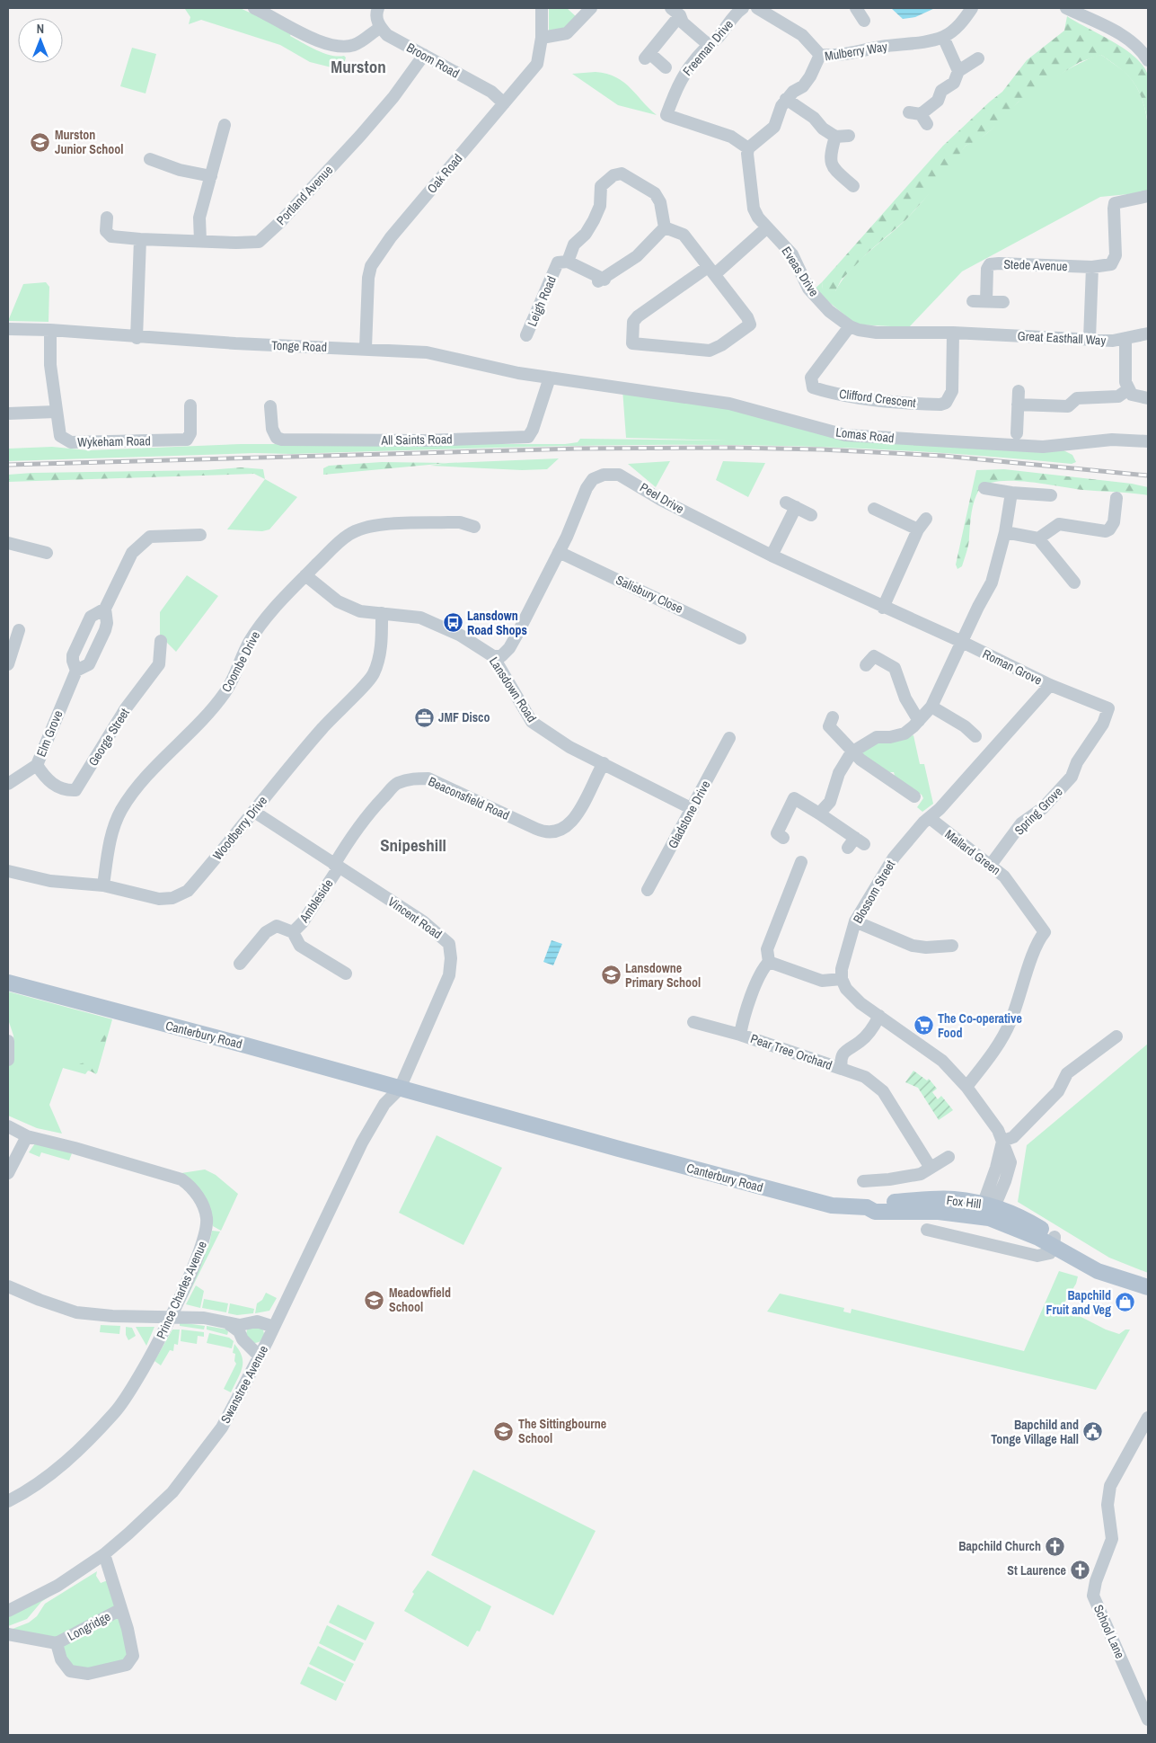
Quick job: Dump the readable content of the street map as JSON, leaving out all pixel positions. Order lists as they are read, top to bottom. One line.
{"streets":{"main road":["Canterbury Road","Fox Hill"],"street":["Freeman Drive","Mulberry Way","Broom Road","Oak Road","Portland Avenue","Stede Avenue","Eveas Drive","Leigh Road","Great Easthall Way","Tonge Road","Clifford Crescent","Lomas Road","All Saints Road","Wykeham Road","Peel Drive","Salisbury Close","Coombe Drive","Roman Grove","Lansdown Road","Elm Grove","George Street","Beaconsfield Road","Spring Grove","Gladstone Drive","Woodberry Drive","Mallard Green","Blossom Street","Ambleside","Vincent Road","Pear Tree Orchard","Prince Charles Avenue","Swanstree Avenue","Longridge","School Lane"]},"crossings":[["Freeman Drive","Mulberry Way"],["Freeman Drive","Eveas Drive"],["Mulberry Way","Eveas Drive"],["Broom Road","Oak Road"],["Broom Road","Portland Avenue"],["Oak Road","Tonge Road"],["Eveas Drive","Great Easthall Way"],["Eveas Drive","Clifford Crescent"],["Tonge Road","Lomas Road"],["Tonge Road","All Saints Road"],["Tonge Road","Wykeham Road"],["Peel Drive","Salisbury Close"],["Peel Drive","Roman Grove"],["Peel Drive","Lansdown Road"],["Coombe Drive","Lansdown Road"],["Coombe Drive","Woodberry Drive"],["Roman Grove","Spring Grove"],["Roman Grove","Blossom Street"],["Lansdown Road","Beaconsfield Road"],["Lansdown Road","Gladstone Drive"],["Lansdown Road","Woodberry Drive"],["Elm Grove","George Street"],["Beaconsfield Road","Ambleside"],["Beaconsfield Road","Vincent Road"],["Spring Grove","Mallard Green"],["Woodberry Drive","Vincent Road"],["Mallard Green","Blossom Street"],["Ambleside","Vincent Road"],["Vincent Road","Canterbury Road"],["Vincent Road","Swanstree Avenue"],["Canterbury Road","Fox Hill"],["Canterbury Road","Swanstree Avenue"],["Swanstree Avenue","Longridge"]],"districts":["Murston","Snipeshill"],"places":{"school or university":["Murston Junior School","Lansdowne Primary School","Meadowfield School","The Sittingbourne School"],"bus stop":["Lansdown Road Shops"],"office":["JMF Disco"],"supermarket":["The Co-operative Food"],"shop":["Bapchild Fruit and Veg"],"public building":["Bapchild and Tonge Village Hall"],"church":["Bapchild Church","St Laurence"]},"north":"top"}
